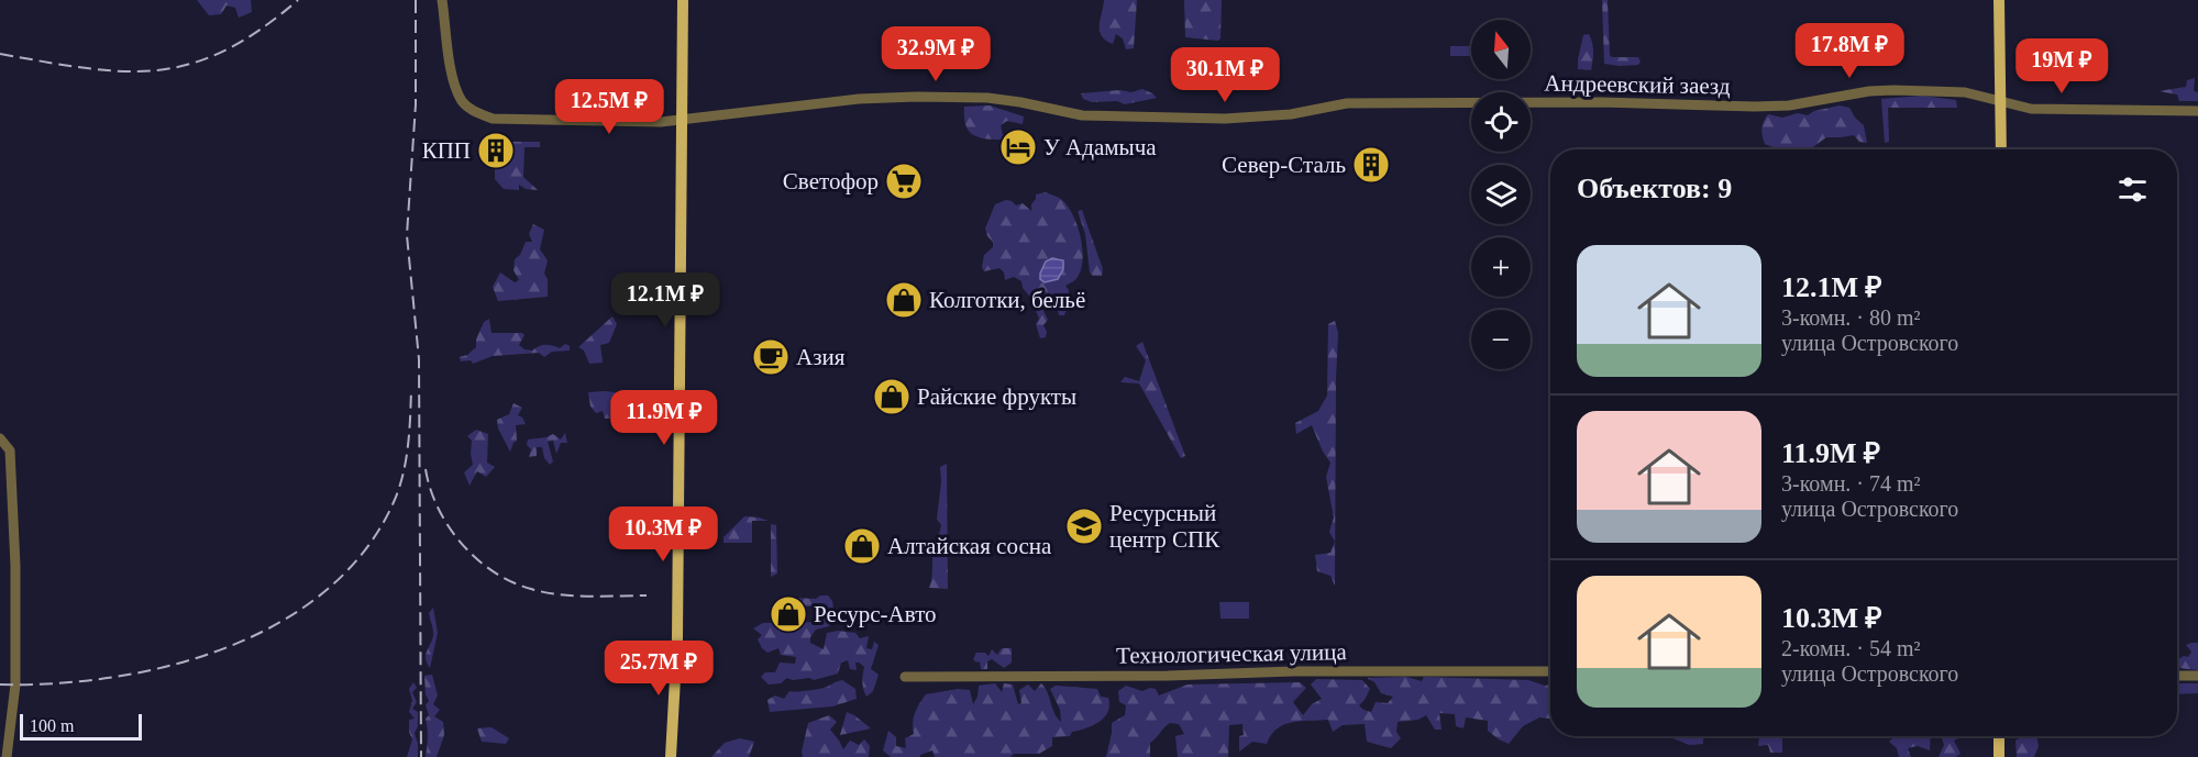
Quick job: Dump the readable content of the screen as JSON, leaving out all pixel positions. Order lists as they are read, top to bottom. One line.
{"streets":{"street":["Андреевский заезд","Технологическая улица"]},"places":{"hotel":["У Адамыча"],"building":["КПП","Север-Сталь"],"supermarket":["Светофор"],"shop":["Колготки, бельё","Райские фрукты","Алтайская сосна","Ресурс-Авто"],"cafe":["Азия"],"school or university":["Ресурсный центр СПК"]},"scale_bar":"100 m","north":"top","page":{"map_buttons":["+","−"],"price":["17.8M ₽","32.9M ₽","19M ₽","30.1M ₽","12.5M ₽","12.1M ₽","11.9M ₽","10.3M ₽","25.7M ₽"],"heading":"Объектов: 9","list":[{"name":"12.1M ₽","note":"3-комн. · 80 m² · улица Островского"},{"name":"11.9M ₽","note":"3-комн. · 74 m² · улица Островского"},{"name":"10.3M ₽","note":"2-комн. · 54 m² · улица Островского"}],"scale":"100 m"}}
